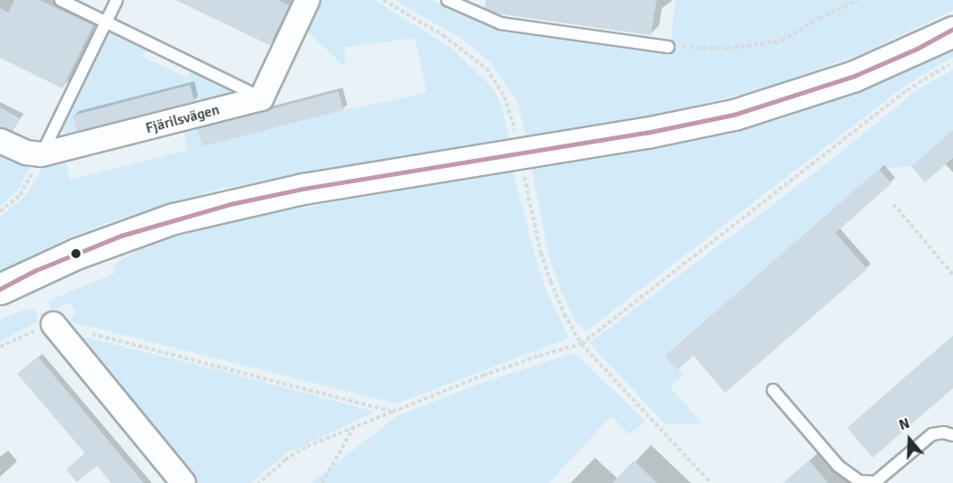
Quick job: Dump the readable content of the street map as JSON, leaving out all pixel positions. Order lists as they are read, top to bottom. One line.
{"streets":{"street":["Fjärilsvägen"]},"north":"top"}
